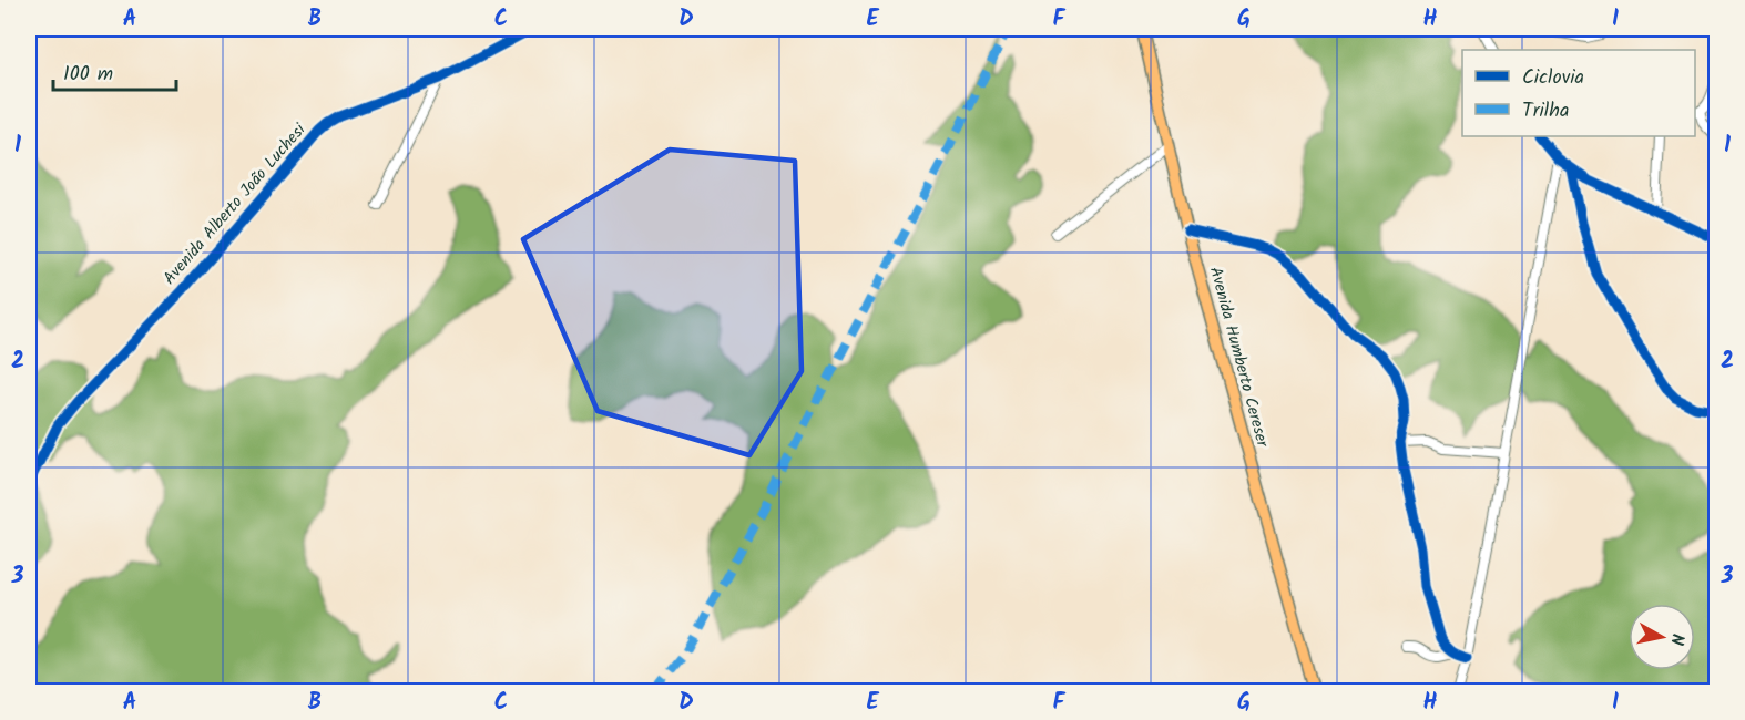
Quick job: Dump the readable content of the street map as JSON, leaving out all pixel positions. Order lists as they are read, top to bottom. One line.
{"streets":{"main road":["Avenida Humberto Cereser"],"street":["Avenida Alberto João Luchesi"]},"legend":["Ciclovia","Trilha"],"scale_bar":"100 m","north":"right","grid":{"columns":["A","B","C","D","E","F","G","H","I"],"rows":["1","2","3"]}}
